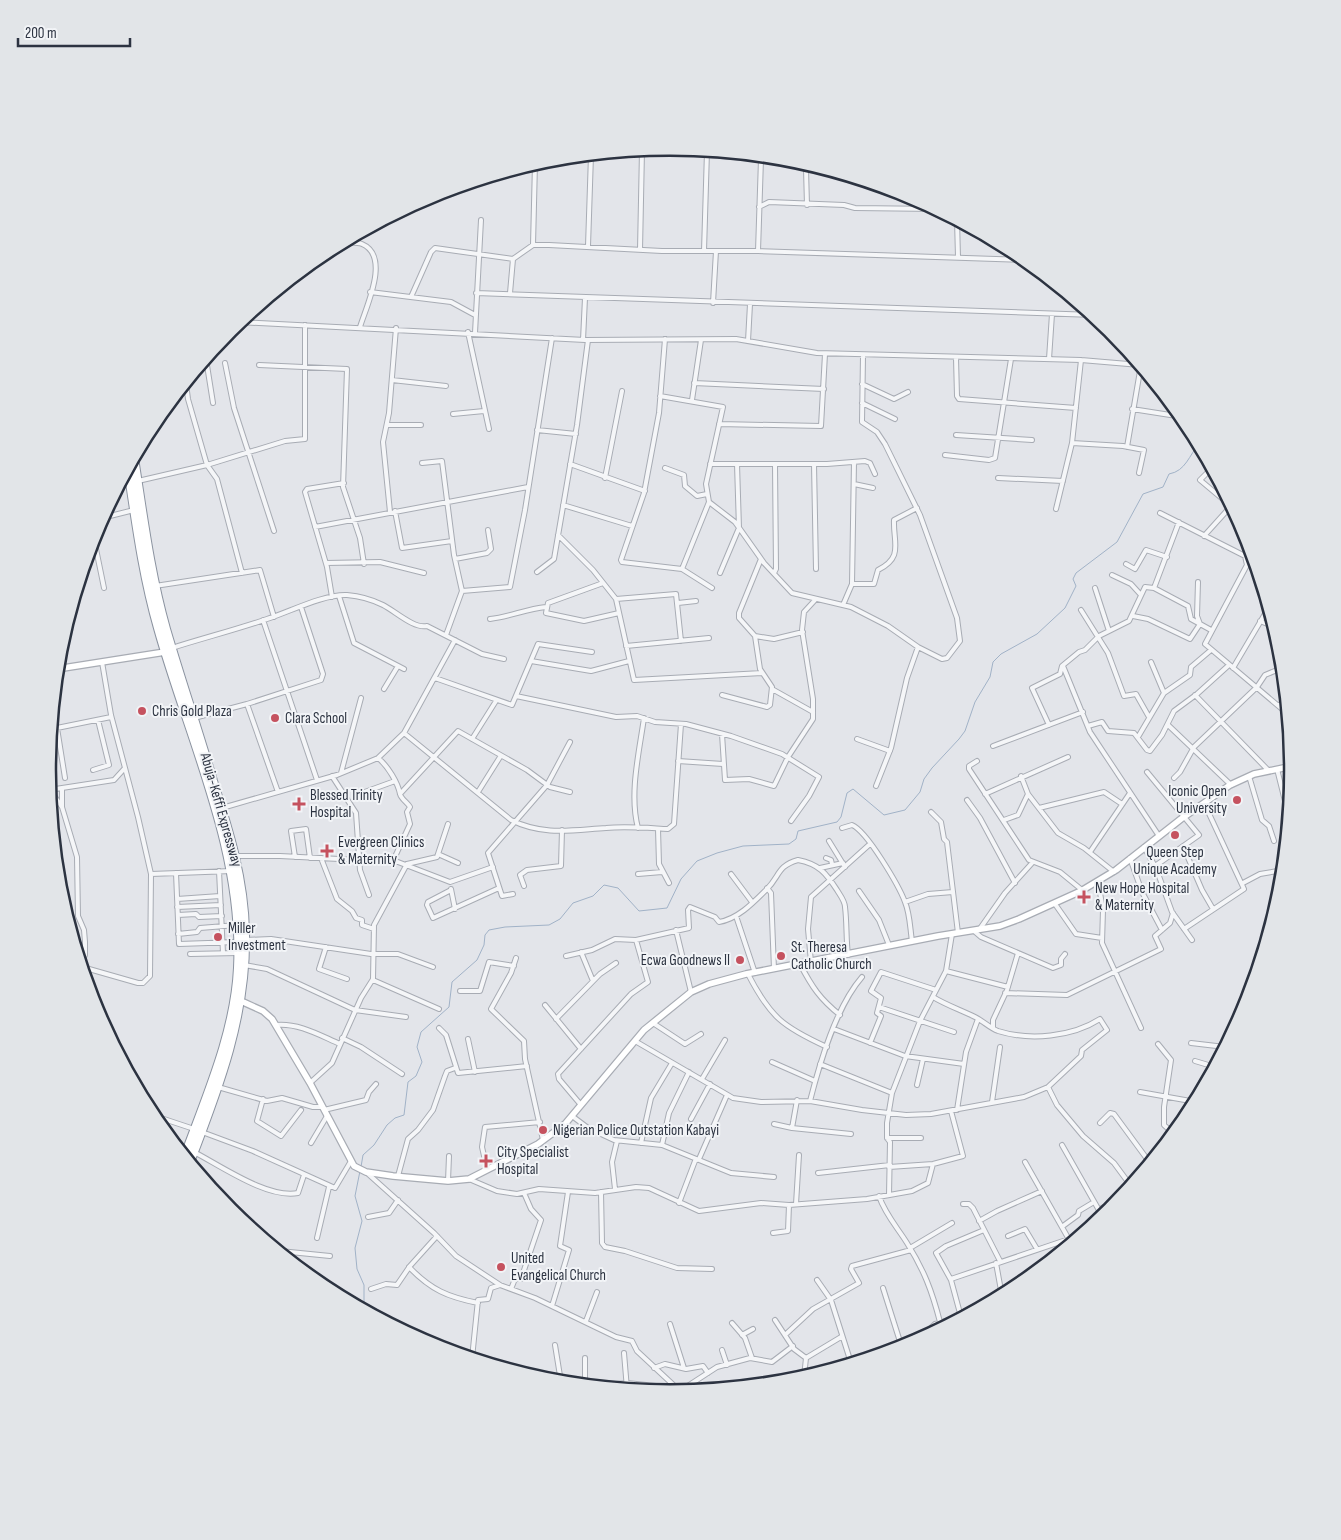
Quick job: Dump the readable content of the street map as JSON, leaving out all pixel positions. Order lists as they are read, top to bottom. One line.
{"streets":{"highway":["Abuja-Keffi Expressway"]},"places":{"other":["Chris Gold Plaza","Clara School","Iconic Open University","Queen Step Unique Academy","Miller Investment","St. Theresa Catholic Church","Ecwa Goodnews II","Nigerian Police Outstation Kabayi","United Evangelical Church"],"health":["Blessed Trinity Hospital","Evergreen Clinics & Maternity","New Hope Hospital & Maternity","City Specialist Hospital"]},"scale_bar":"200 m"}
